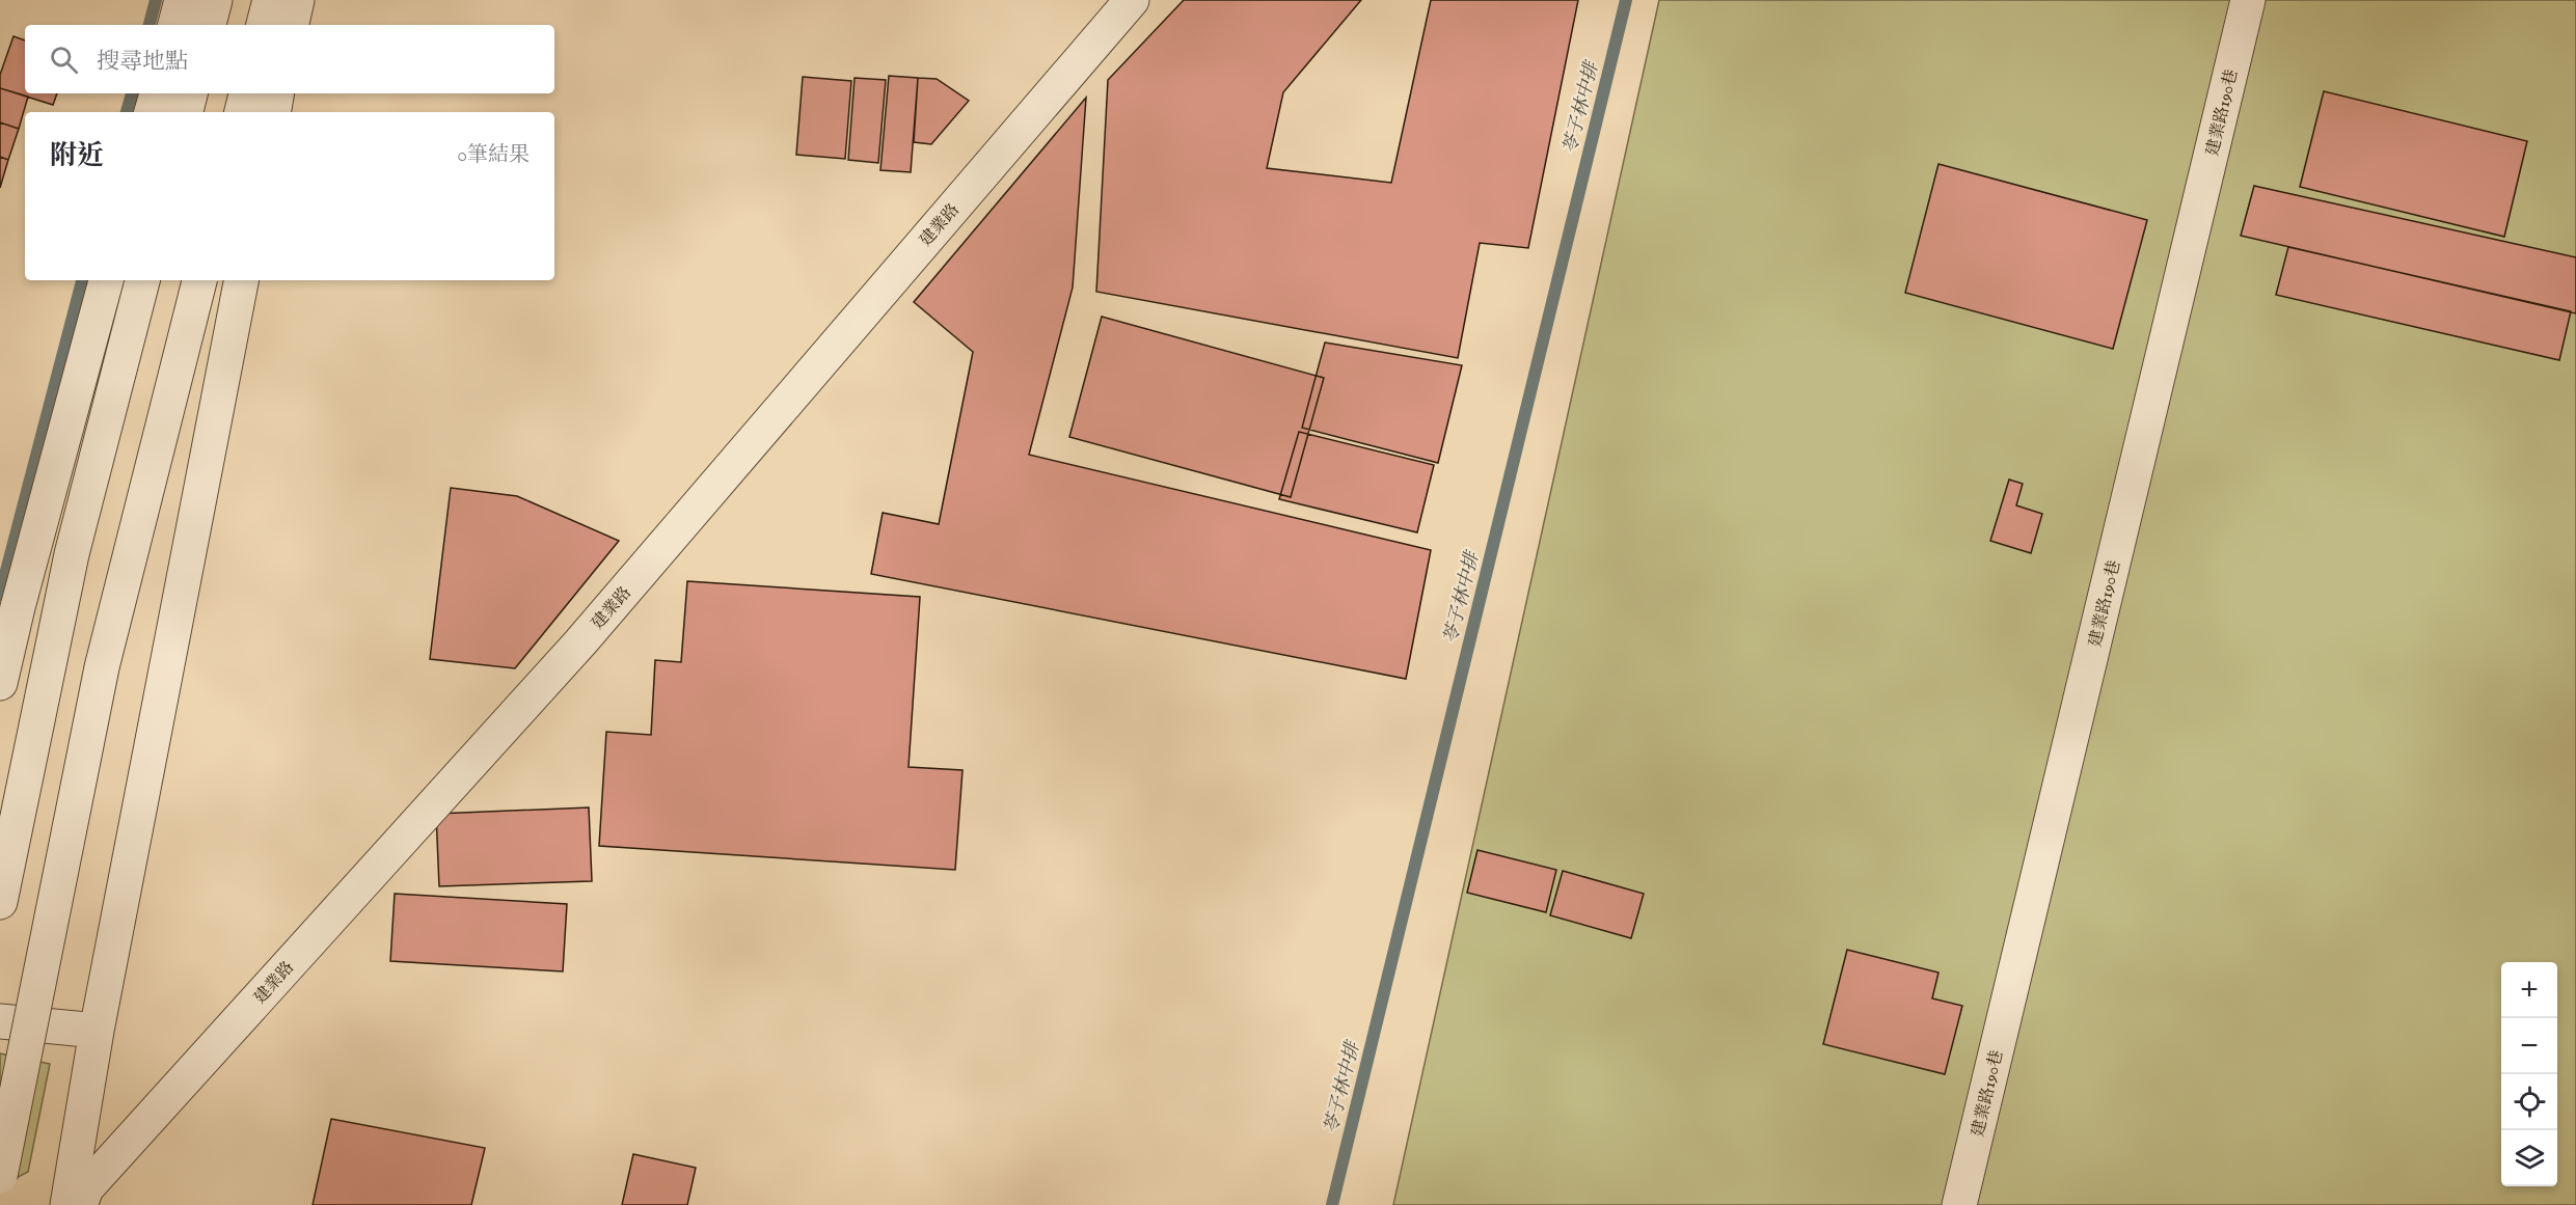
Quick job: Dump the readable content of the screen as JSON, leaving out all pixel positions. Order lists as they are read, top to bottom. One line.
{"streets":{"street":["建業路190巷","建業路"]},"water":["苓子林中排"],"page":{"search":"搜尋地點","heading":["附近","0筆結果"],"map_buttons":["+","−"]}}
